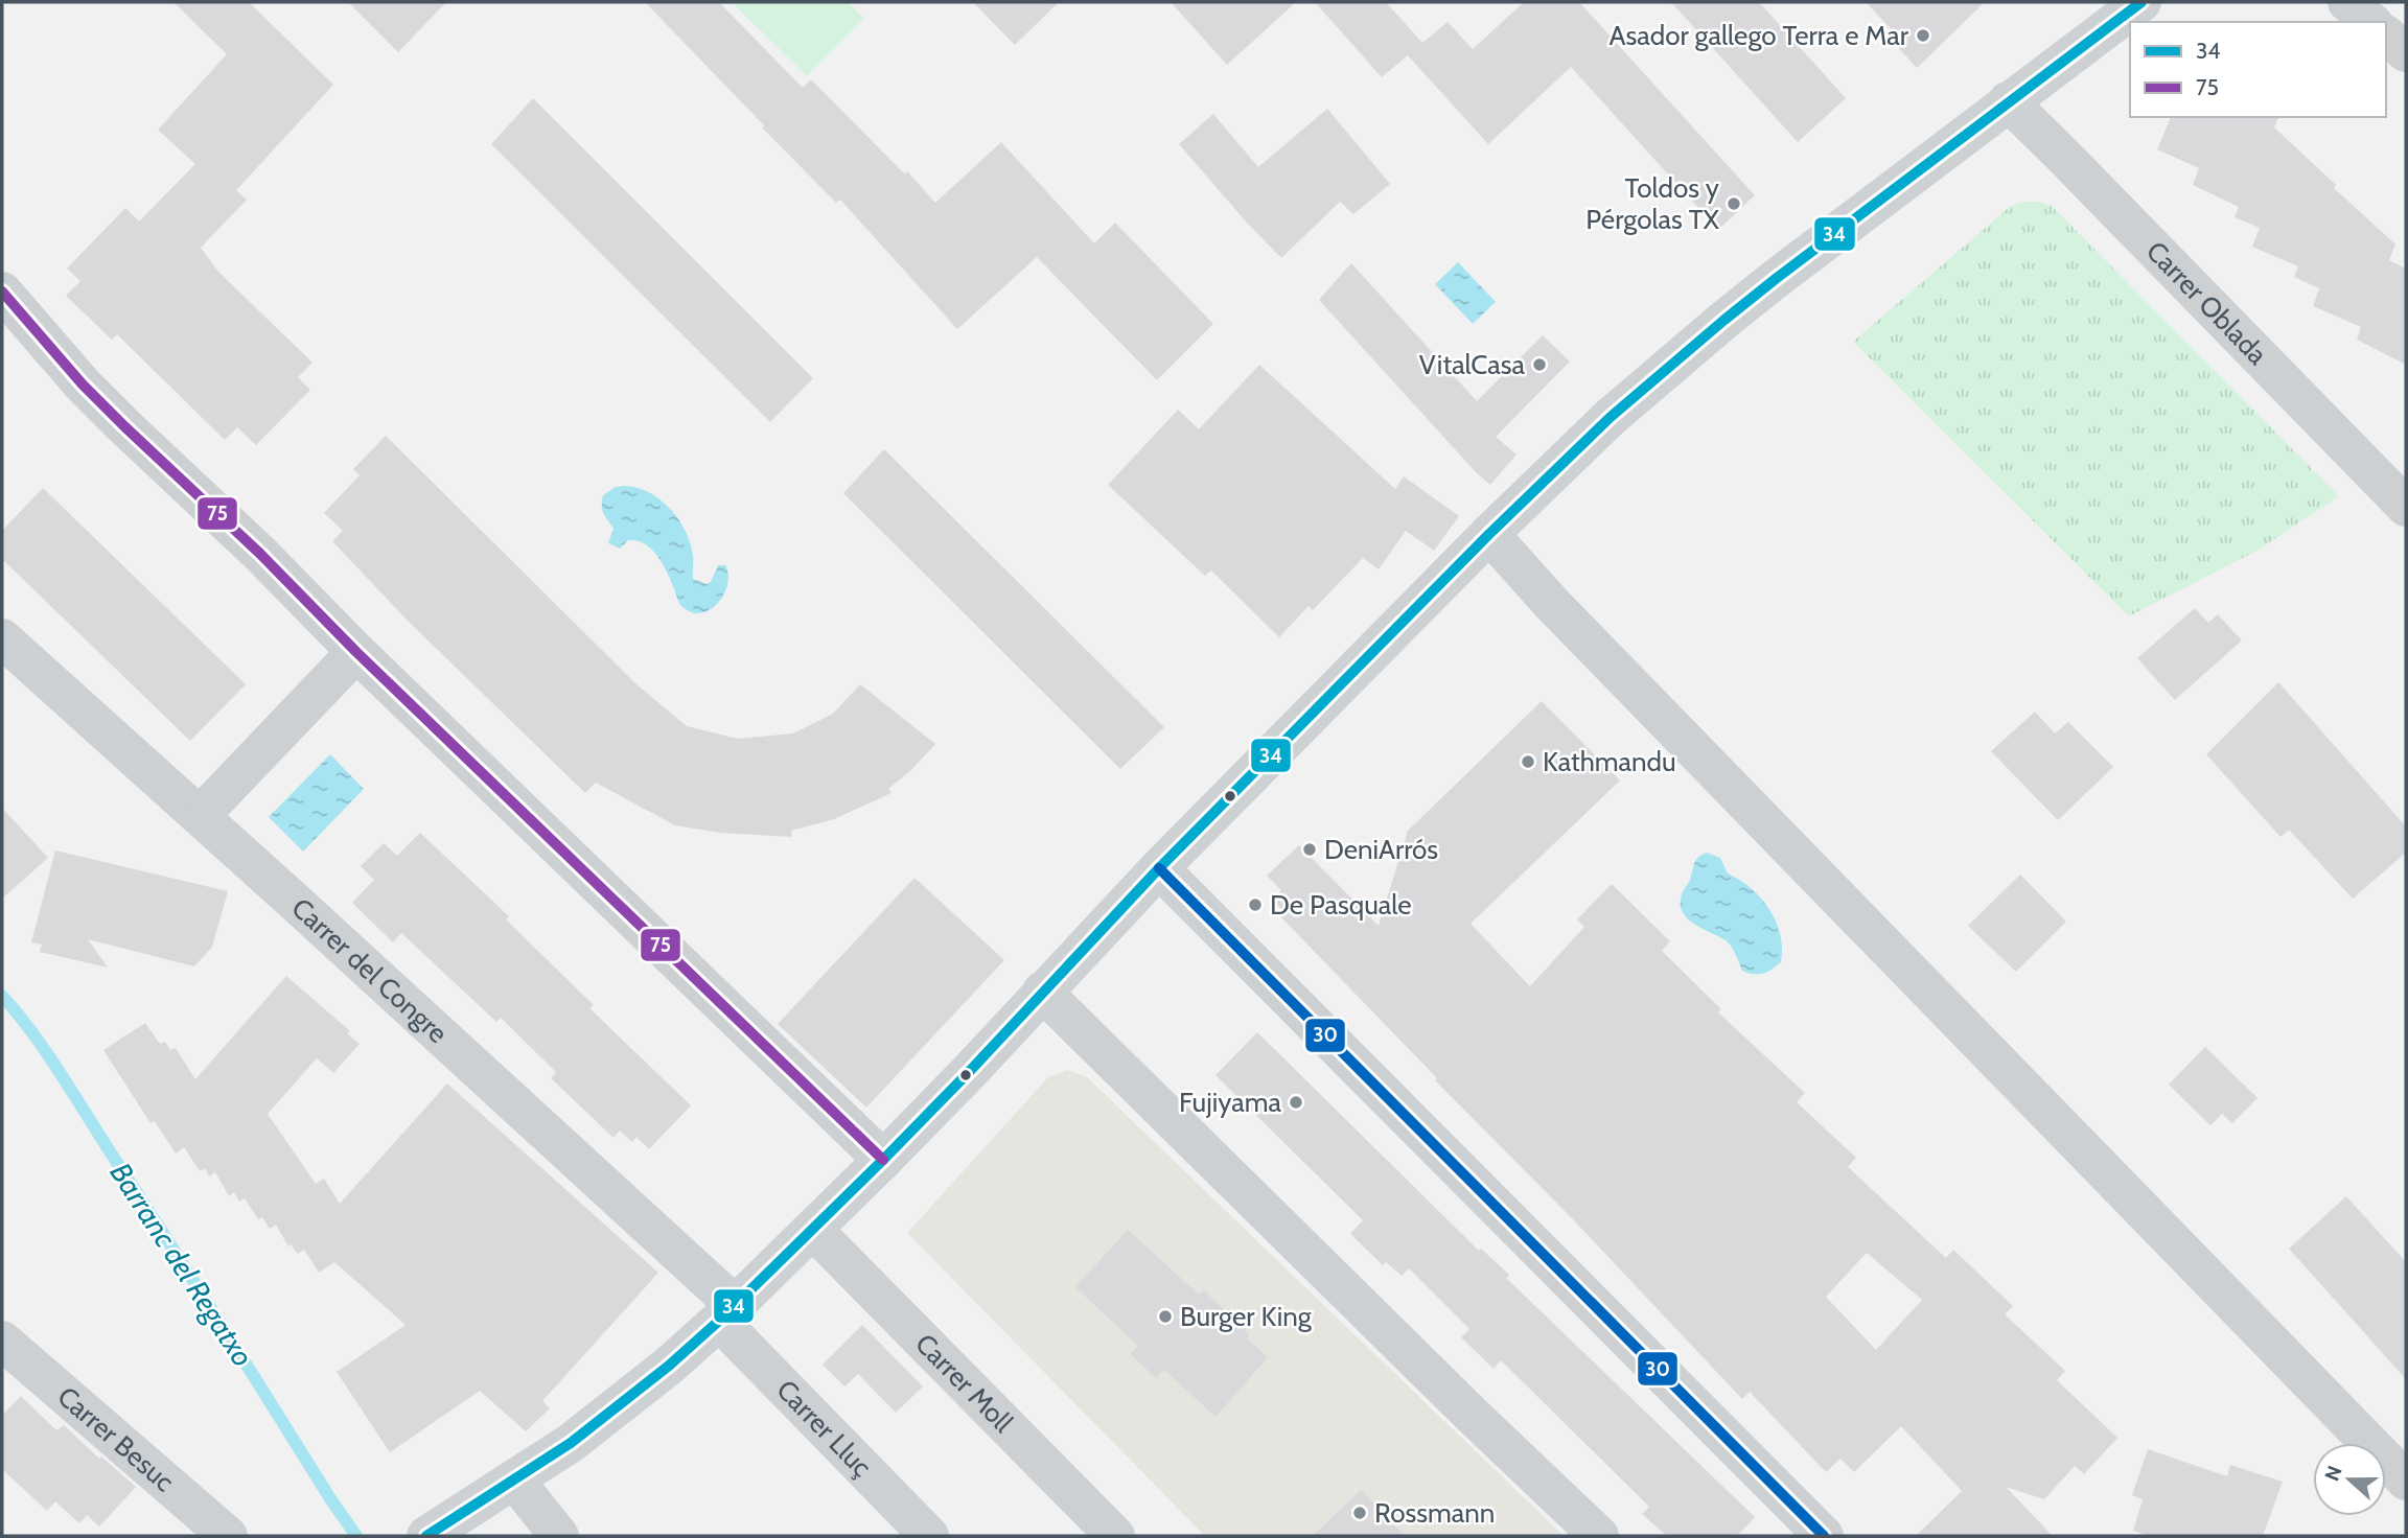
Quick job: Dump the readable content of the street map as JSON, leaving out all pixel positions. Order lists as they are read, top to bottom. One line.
{"streets":{"street":["Carrer Oblada","Carrer del Congre","Carrer Moll","Carrer Lluç","Carrer Besuc"]},"crossings":[["Carrer del Congre","Carrer Lluç"]],"water":["Barranc del Regatxo"],"places":["Asador gallego Terra e Mar","Toldos y Pérgolas TX","VitalCasa","Kathmandu","DeniArrós","De Pasquale","Fujiyama","Burger King","Rossmann"],"lines":["transit line 34","transit line 75","transit line 30"],"legend":["34","75"],"north":"left"}
